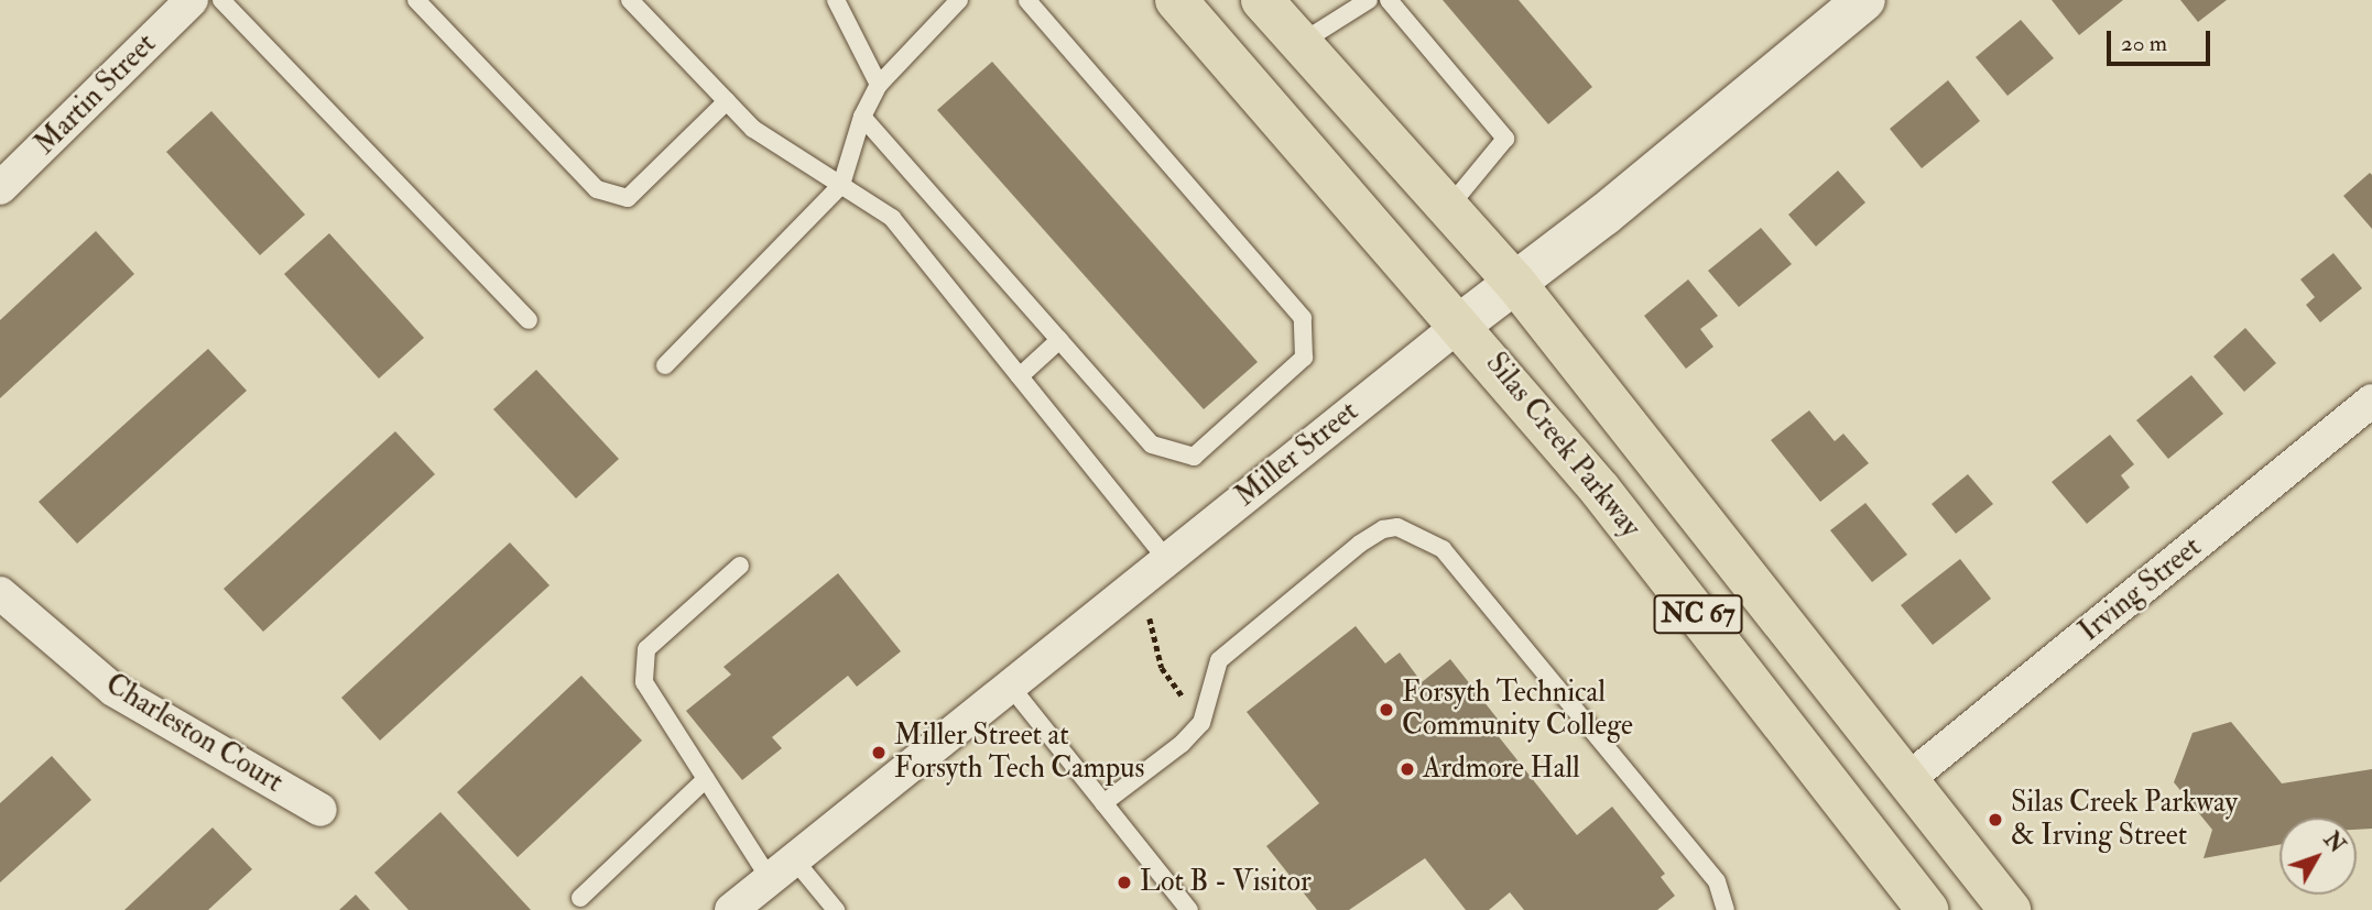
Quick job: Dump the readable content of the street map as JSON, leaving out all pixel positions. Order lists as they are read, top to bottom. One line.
{"streets":{"main road":["Silas Creek Parkway","Miller Street","NC 67"],"street":["Martin Street","Irving Street","Charleston Court"]},"crossings":[["Silas Creek Parkway","Miller Street"],["Miller Street","NC 67"],["Irving Street","NC 67"]],"places":["Forsyth Technical Community College","Miller Street at Forsyth Tech Campus","Ardmore Hall","Silas Creek Parkway & Irving Street","Lot B - Visitor"],"scale_bar":"20 m","north":"top right"}
